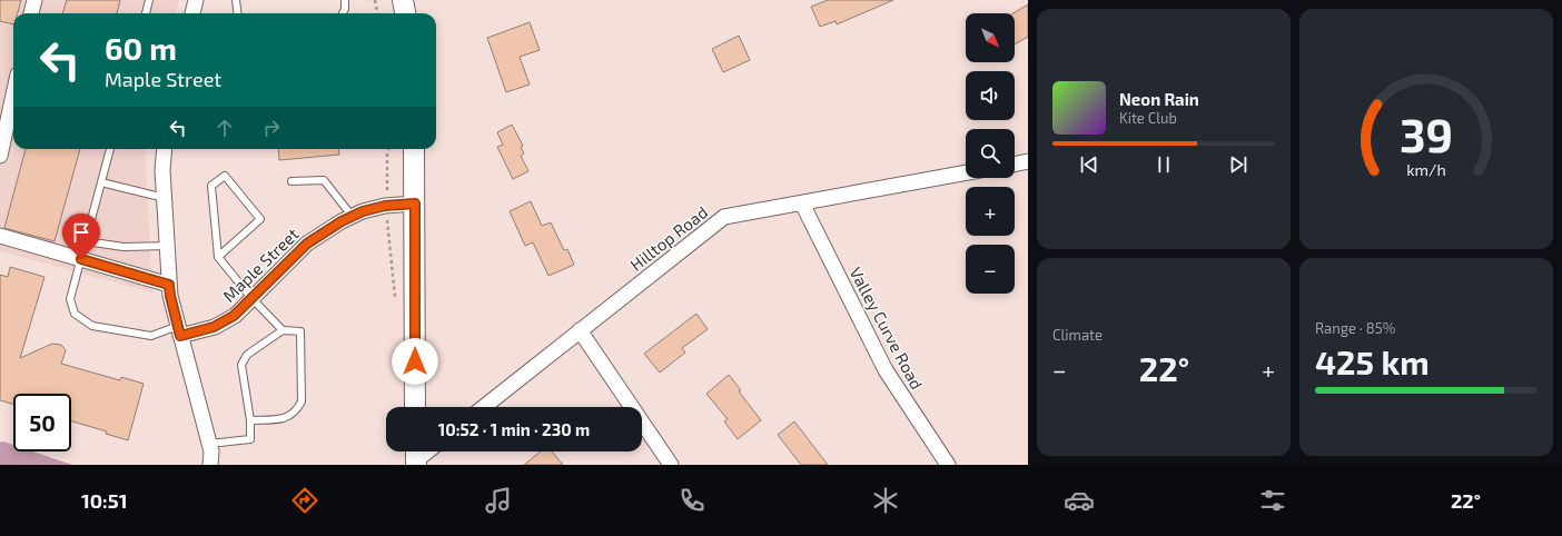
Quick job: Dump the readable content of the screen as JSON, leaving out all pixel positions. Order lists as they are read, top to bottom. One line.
{"streets":{"street":["Hilltop Road","Maple Street","Valley Curve Road"]},"crossings":[["Hilltop Road","Valley Curve Road"]],"north":"bottom right","page":{"map_buttons":["+","−"],"turn":["60 m","Maple Street"],"song":["Neon Rain","Kite Club"],"tile":["Climate",["Range · 85%","425 km"]],"heat":["−","22°","+"],"limit":"50","trip":"10:52 · 1 min · 230 m","tabs":["10:51","22°"],"gauge":["39","km/h"]}}
